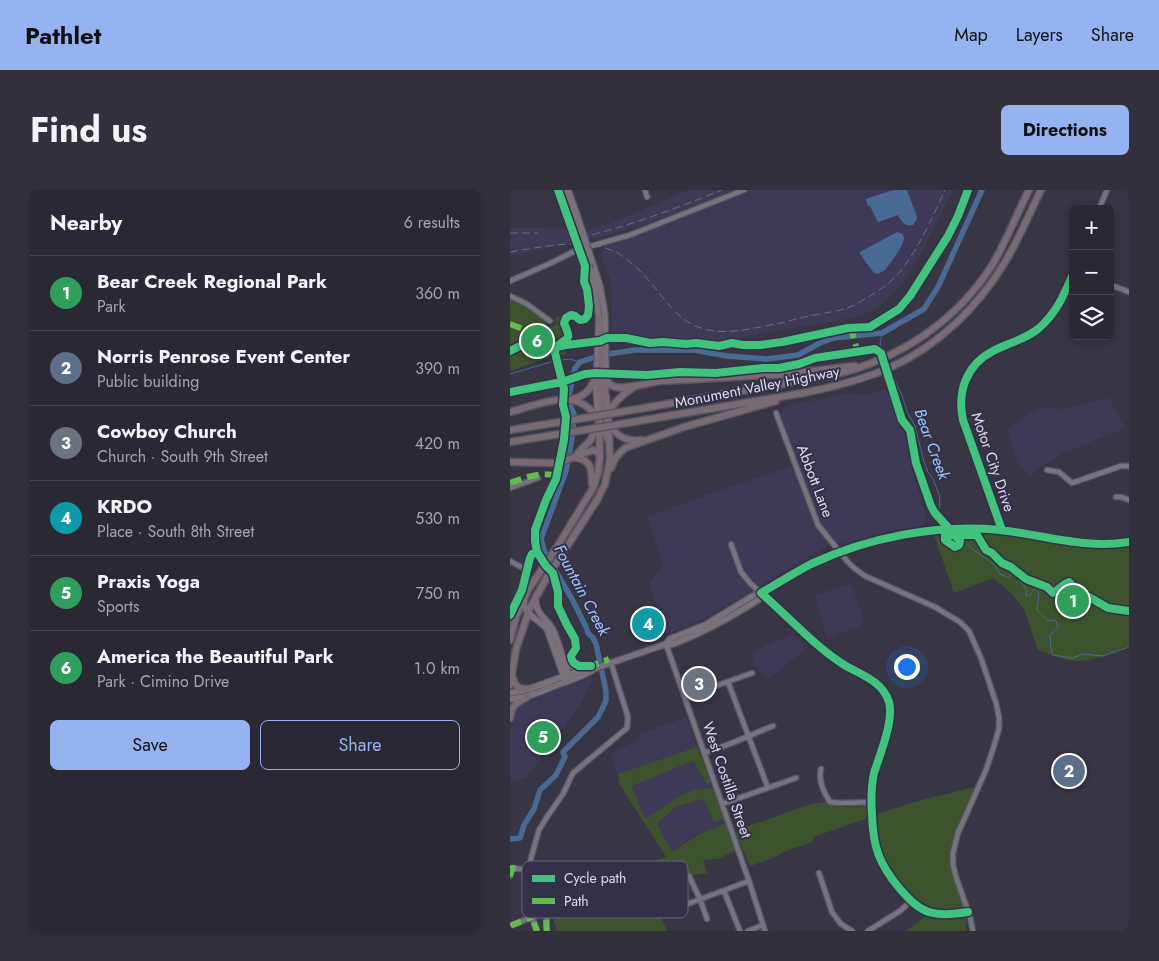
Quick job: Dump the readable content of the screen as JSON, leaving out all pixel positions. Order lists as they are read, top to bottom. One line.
{"streets":{"highway":["Monument Valley Highway"],"street":["Motor City Drive","Abbott Lane","West Costilla Street"]},"water":["Bear Creek","Fountain Creek"],"legend":["Cycle path","Path"],"page":{"header":"Pathlet","nav":["Map","Layers","Share"],"title":"Find us","buttons":["Directions",["Save","Share"]],"heading":["Nearby","6 results"],"map_buttons":["+","−"],"list":[{"mark":"1","name":"Bear Creek Regional Park","note":"Park","value":"360 m"},{"mark":"2","name":"Norris Penrose Event Center","note":"Public building","value":"390 m"},{"mark":"3","name":"Cowboy Church","note":"Church · South 9th Street","value":"420 m"},{"mark":"4","name":"KRDO","note":"Place · South 8th Street","value":"530 m"},{"mark":"5","name":"Praxis Yoga","note":"Sports","value":"750 m"},{"mark":"6","name":"America the Beautiful Park","note":"Park · Cimino Drive","value":"1.0 km"}],"pins":["6","1","4","3","5","2"]}}
